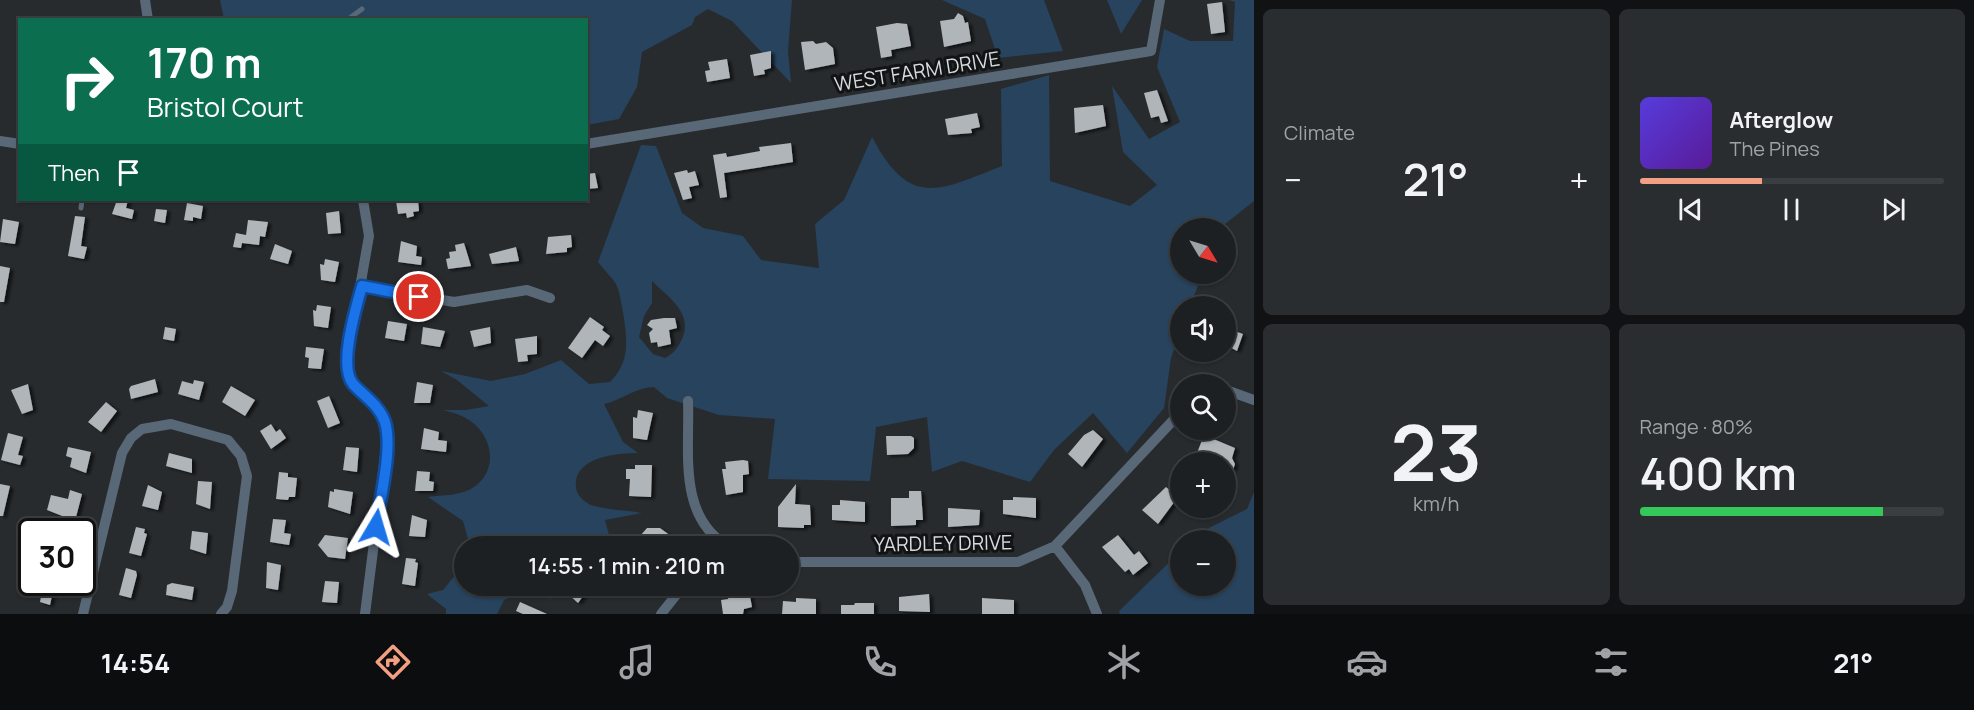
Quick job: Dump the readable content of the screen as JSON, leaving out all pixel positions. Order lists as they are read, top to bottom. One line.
{"streets":{"street":["WEST FARM DRIVE","YARDLEY DRIVE"]},"north":"bottom right","page":{"tile":["Climate",["23","km/h"],["Range · 80%","400 km"]],"turn":["170 m","Bristol Court"],"song":["Afterglow","The Pines"],"then":"Then","heat":["−","21°","+"],"map_buttons":["+","−"],"limit":"30","trip":"14:55 · 1 min · 210 m","tabs":["14:54","21°"]}}
